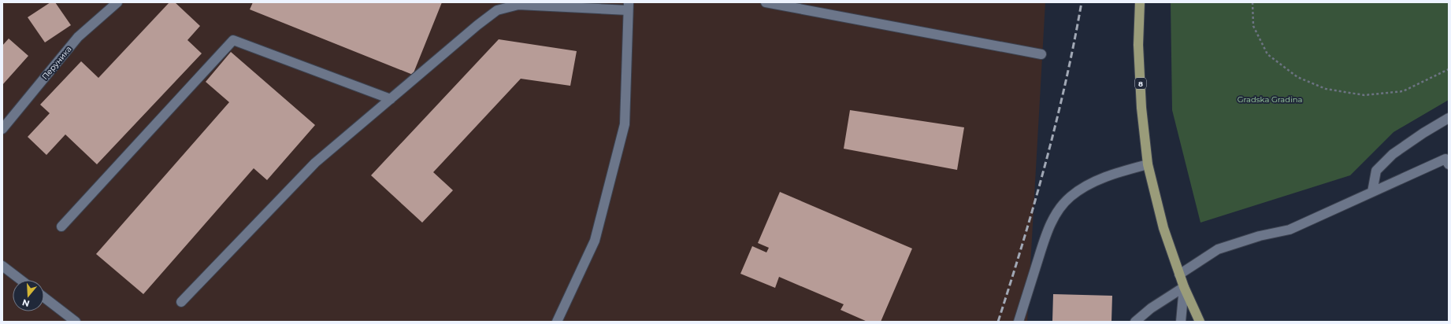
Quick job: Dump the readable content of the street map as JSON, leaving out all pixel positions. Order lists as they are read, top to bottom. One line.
{"streets":{"main road":["8"],"street":["Перуника"]},"parks":["Gradska Gradina"],"north":"bottom"}
